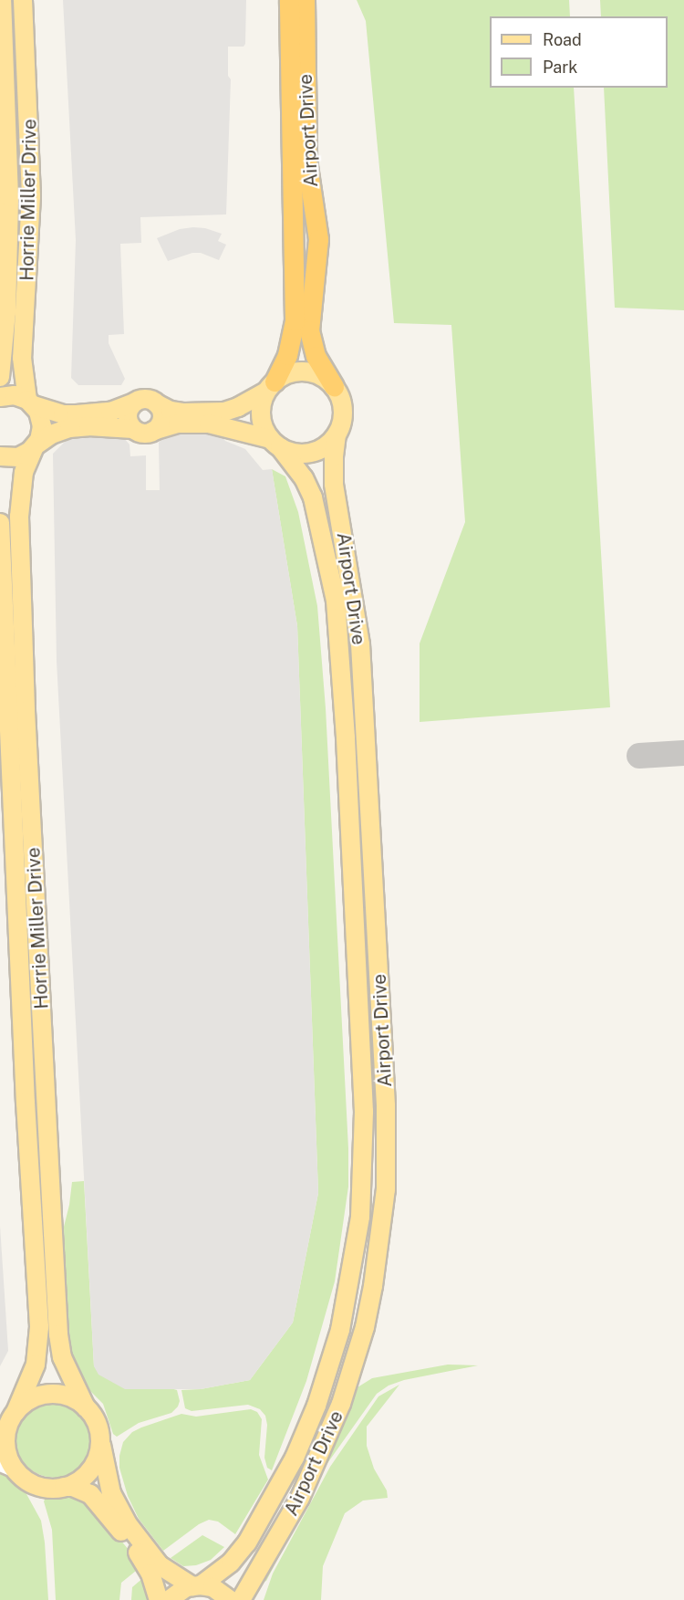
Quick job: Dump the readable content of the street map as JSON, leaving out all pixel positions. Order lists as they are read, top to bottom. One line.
{"streets":{"highway":["Airport Drive"],"main road":["Horrie Miller Drive"]},"legend":["Road","Park"]}
